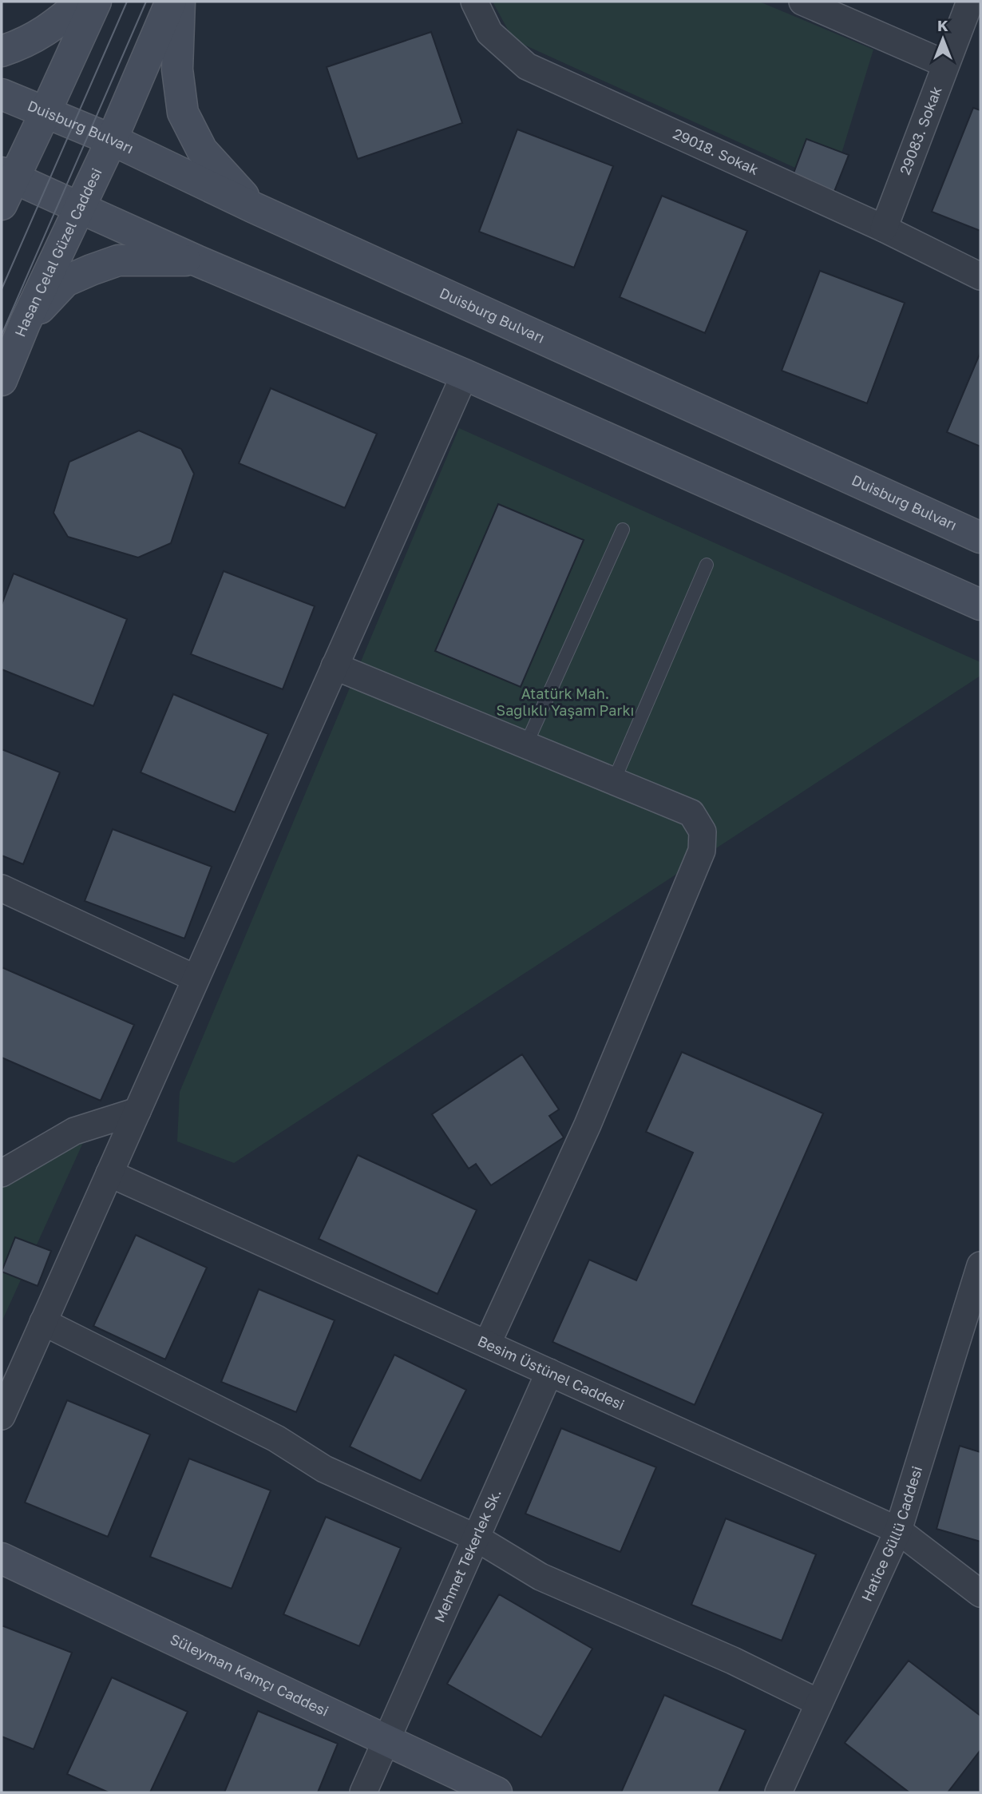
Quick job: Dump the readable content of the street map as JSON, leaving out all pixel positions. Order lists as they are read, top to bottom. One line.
{"streets":{"main road":["Duisburg Bulvarı","Hasan Celal Güzel Caddesi","Süleyman Kamçı Caddesi"],"street":["29083. Sokak","29018. Sokak","Besim Üstünel Caddesi","Hatice Güllü Caddesi","Mehmet Tekerlek Sk."]},"crossings":[["Duisburg Bulvarı","Hasan Celal Güzel Caddesi"],["29083. Sokak","29018. Sokak"],["Besim Üstünel Caddesi","Hatice Güllü Caddesi"],["Besim Üstünel Caddesi","Mehmet Tekerlek Sk."],["Mehmet Tekerlek Sk.","Süleyman Kamçı Caddesi"]],"parks":["Atatürk Mah. Sağlıklı Yaşam Parkı"],"north":"top"}
